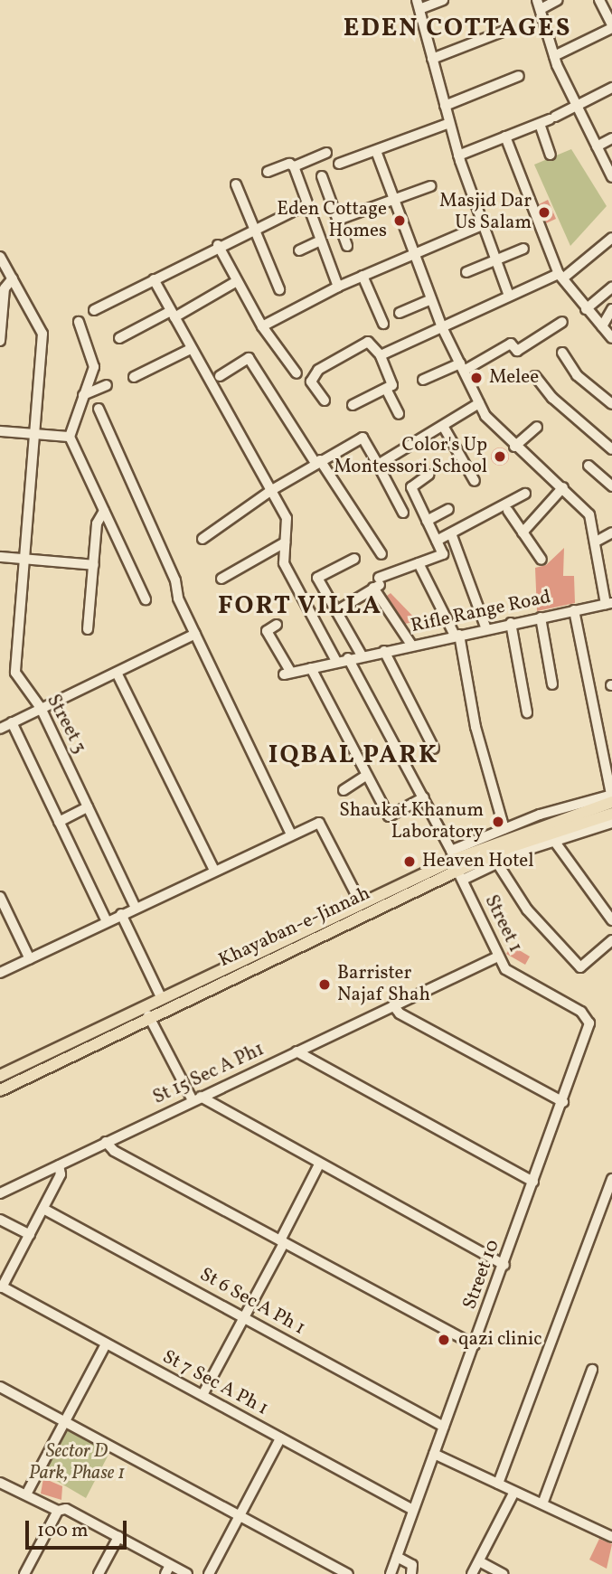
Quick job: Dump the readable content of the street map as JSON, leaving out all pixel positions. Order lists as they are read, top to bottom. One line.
{"streets":{"main road":["Khayaban-e-Jinnah"],"street":["Rifle Range Road","Street 3","Street 1","St 15 Sec A Ph1","Street 10","St 6 Sec A Ph 1","St 7 Sec A Ph 1"]},"crossings":[["Rifle Range Road","Street 1"],["Street 1","Khayaban-e-Jinnah"],["Street 1","St 15 Sec A Ph1"],["Street 1","Street 10"],["Street 10","St 6 Sec A Ph 1"],["Street 10","St 7 Sec A Ph 1"]],"districts":["EDEN COTTAGES","FORT VILLA","IQBAL PARK"],"parks":["Sector D Park, Phase 1"],"places":["Masjid Dar Us Salam","Eden Cottage Homes","Melee","Color's Up Montessori School","Shaukat Khanum Laboratory","Heaven Hotel","Barrister Najaf Shah","qazi clinic"],"scale_bar":"100 m"}
